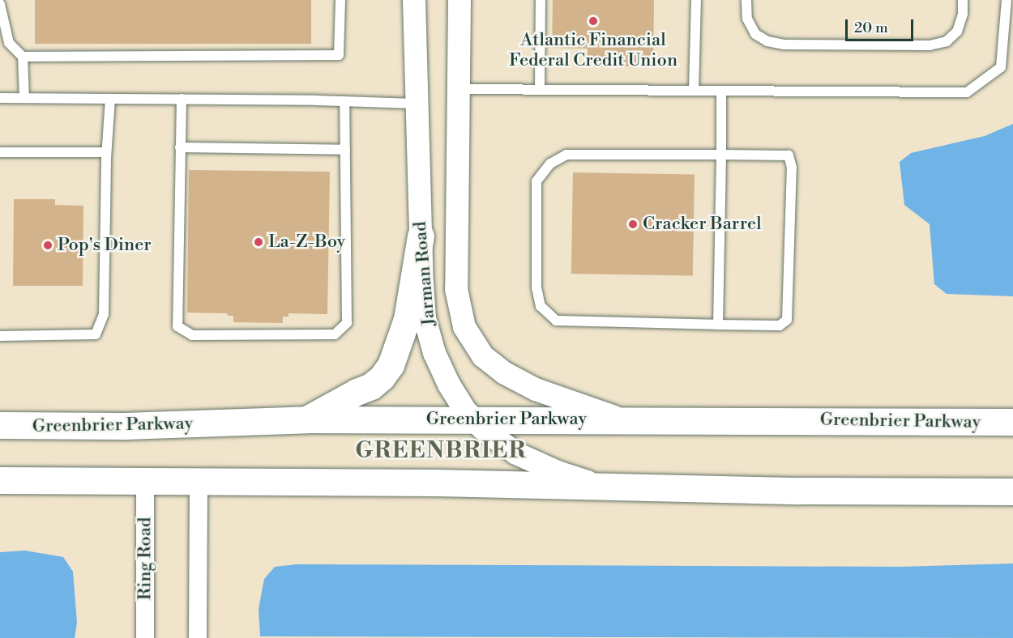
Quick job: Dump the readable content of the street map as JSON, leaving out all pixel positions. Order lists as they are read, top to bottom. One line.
{"streets":{"main road":["Greenbrier Parkway"],"street":["Jarman Road","Ring Road"]},"crossings":[["Jarman Road","Greenbrier Parkway"]],"districts":["GREENBRIER"],"places":["Atlantic Financial Federal Credit Union","Cracker Barrel","La-Z-Boy","Pop's Diner"],"scale_bar":"20 m"}
